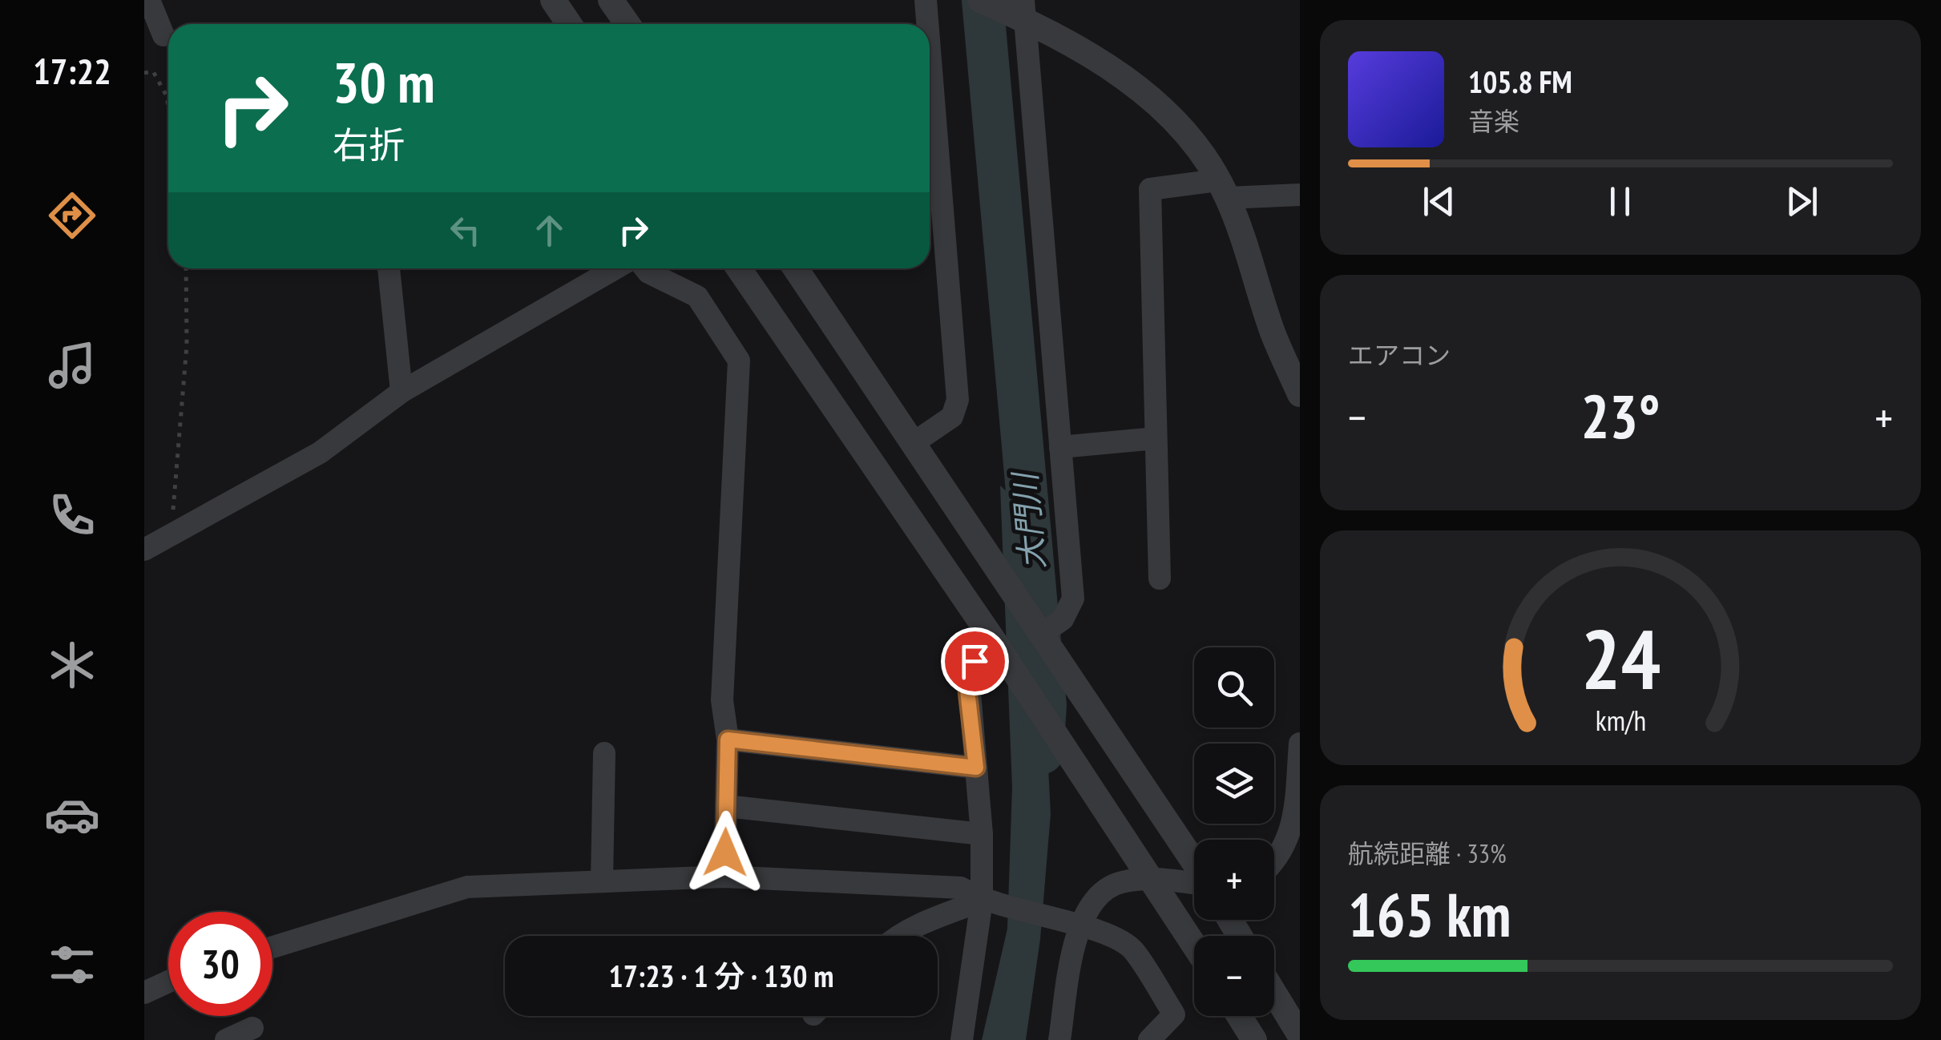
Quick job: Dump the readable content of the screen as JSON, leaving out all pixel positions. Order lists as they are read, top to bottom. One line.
{"water":["大門川"],"page":{"tabs":"17:22","turn":["30 m","右折"],"song":["105.8 FM","音楽"],"tile":["エアコン",["航続距離 · 33%","165 km"]],"heat":["−","23°","+"],"map_buttons":["+","−"],"limit":"30","trip":"17:23 · 1 分 · 130 m","gauge":["24","km/h"]}}
